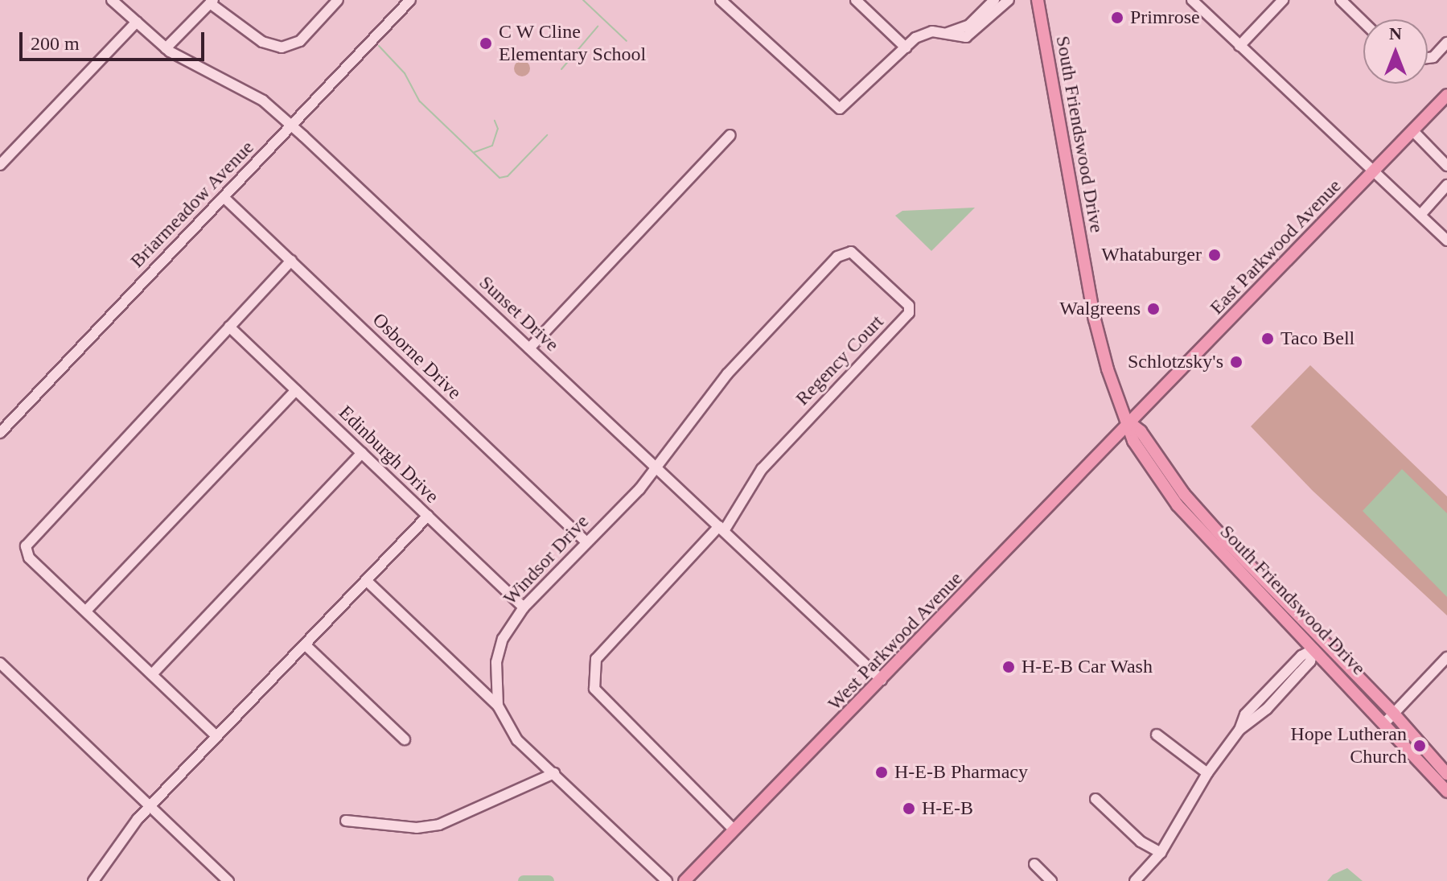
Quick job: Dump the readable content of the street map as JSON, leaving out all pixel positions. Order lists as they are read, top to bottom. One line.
{"streets":{"main road":["South Friendswood Drive","East Parkwood Avenue","West Parkwood Avenue"],"street":["Briarmeadow Avenue","Sunset Drive","Osborne Drive","Regency Court","Edinburgh Drive","Windsor Drive"]},"crossings":[["South Friendswood Drive","East Parkwood Avenue"],["South Friendswood Drive","West Parkwood Avenue"],["Briarmeadow Avenue","Sunset Drive"],["Briarmeadow Avenue","Osborne Drive"],["East Parkwood Avenue","West Parkwood Avenue"],["Sunset Drive","Regency Court"],["Sunset Drive","Windsor Drive"],["Sunset Drive","West Parkwood Avenue"],["Osborne Drive","Windsor Drive"],["Regency Court","Windsor Drive"],["Regency Court","West Parkwood Avenue"],["Edinburgh Drive","Windsor Drive"]],"places":["Primrose","C W Cline Elementary School","Whataburger","Walgreens","Taco Bell","Schlotzsky's","H-E-B Car Wash","Hope Lutheran Church","H-E-B Pharmacy","H-E-B"],"scale_bar":"200 m","north":"top"}
